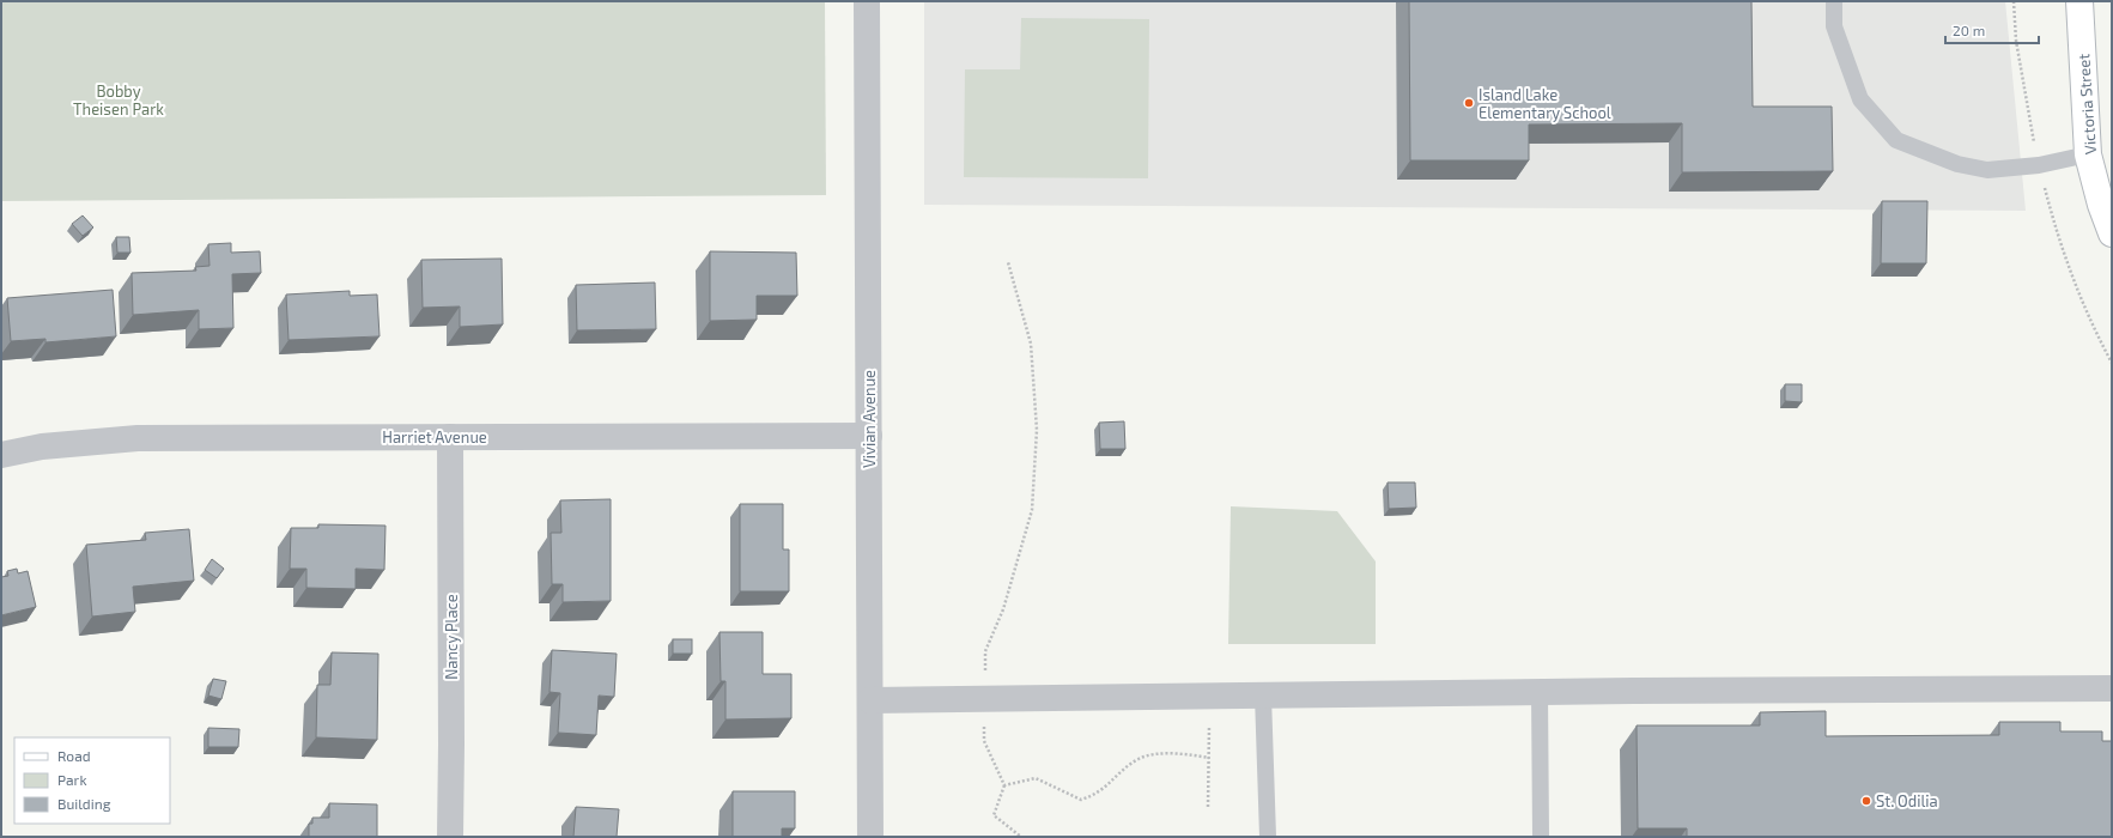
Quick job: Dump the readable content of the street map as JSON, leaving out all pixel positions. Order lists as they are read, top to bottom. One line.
{"streets":{"street":["Victoria Street","Vivian Avenue","Harriet Avenue","Nancy Place"]},"crossings":[["Vivian Avenue","Harriet Avenue"],["Harriet Avenue","Nancy Place"]],"parks":["Bobby Theisen Park"],"places":["Island Lake Elementary School","St. Odilia"],"legend":["Road","Park","Building"],"scale_bar":"20 m"}
